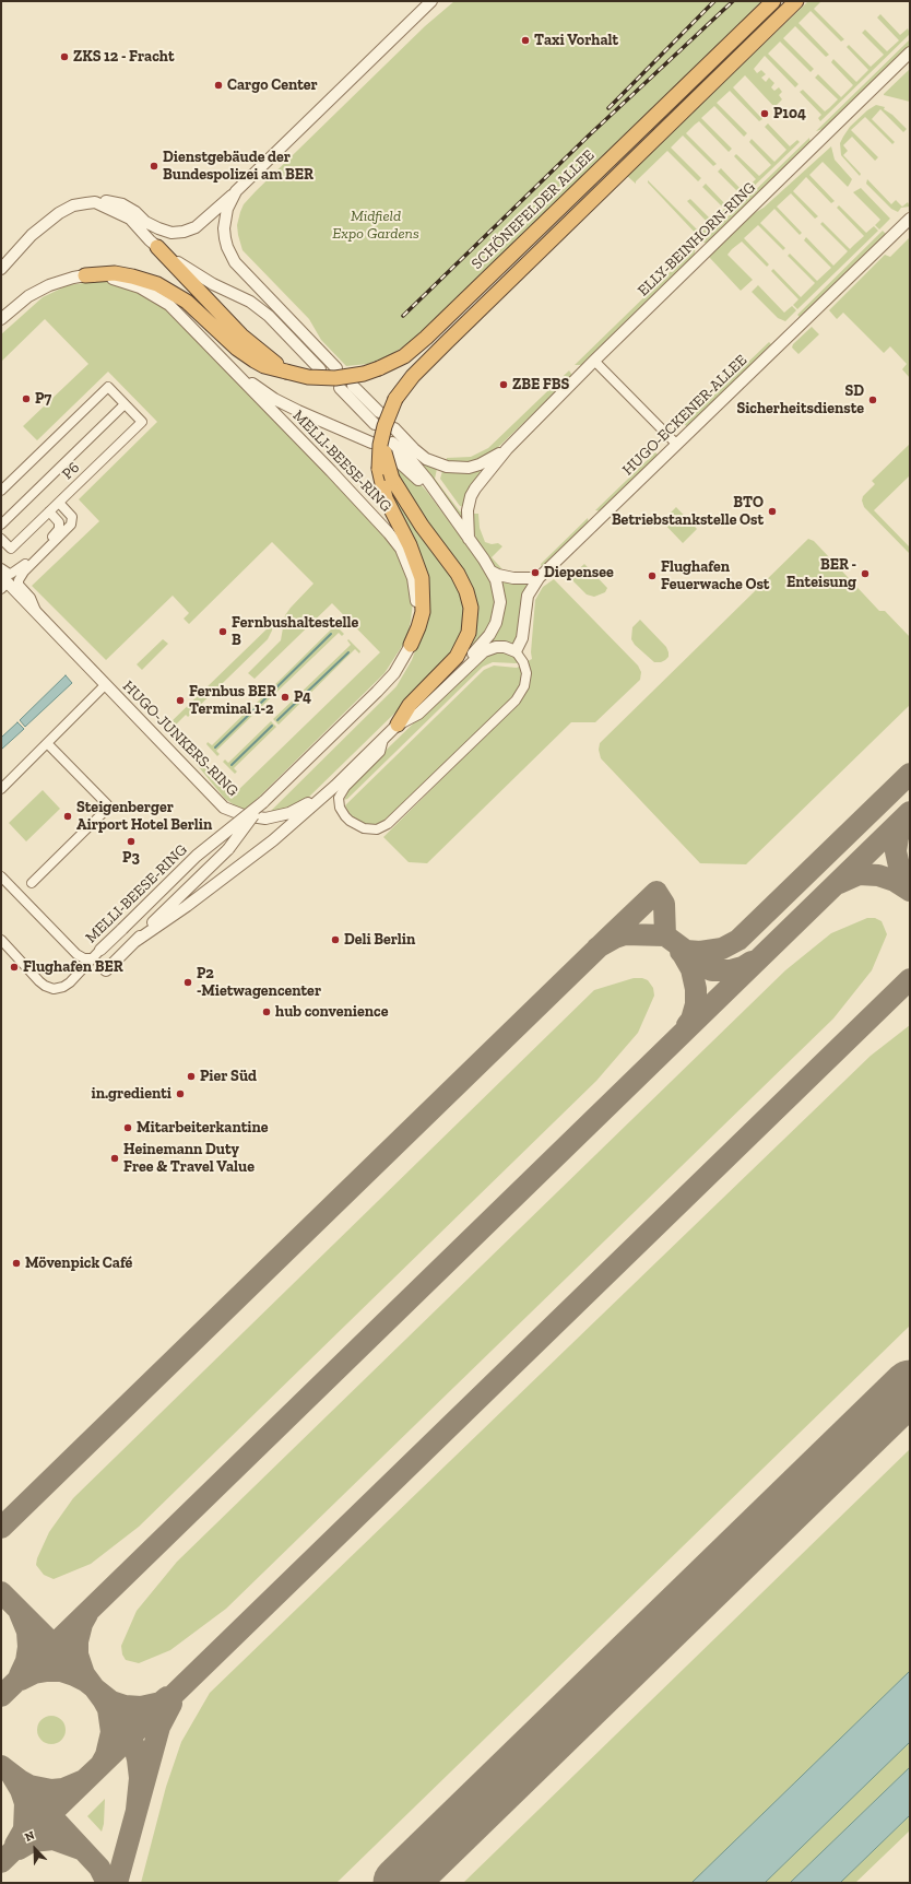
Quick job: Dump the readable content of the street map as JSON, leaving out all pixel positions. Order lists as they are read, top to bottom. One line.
{"streets":{"highway":["SCHÖNEFELDER ALLEE"],"street":["ELLY-BEINHORN-RING","HUGO-ECKENER-ALLEE","MELLI-BEESE-RING","P6","HUGO-JUNKERS-RING"]},"crossings":[["SCHÖNEFELDER ALLEE","MELLI-BEESE-RING"],["ELLY-BEINHORN-RING","HUGO-JUNKERS-RING"],["HUGO-ECKENER-ALLEE","HUGO-JUNKERS-RING"],["MELLI-BEESE-RING","HUGO-JUNKERS-RING"]],"parks":["Midfield Expo Gardens"],"places":["Taxi Vorhalt","ZKS 12 - Fracht","Cargo Center","P104","Dienstgebäude der Bundespolizei am BER","ZBE FBS","P7","SD Sicherheitsdienste","BTO Betriebstankstelle Ost","Diepensee","BER - Enteisung","Flughafen Feuerwache Ost","Fernbushaltestelle B","P4","Fernbus BER Terminal 1-2","Steigenberger Airport Hotel Berlin","P3","Deli Berlin","Flughafen BER","P2 -Mietwagencenter","hub convenience","Pier Süd","in.gredienti","Mitarbeiterkantine","Heinemann Duty Free & Travel Value","Mövenpick Café"],"north":"top left"}
